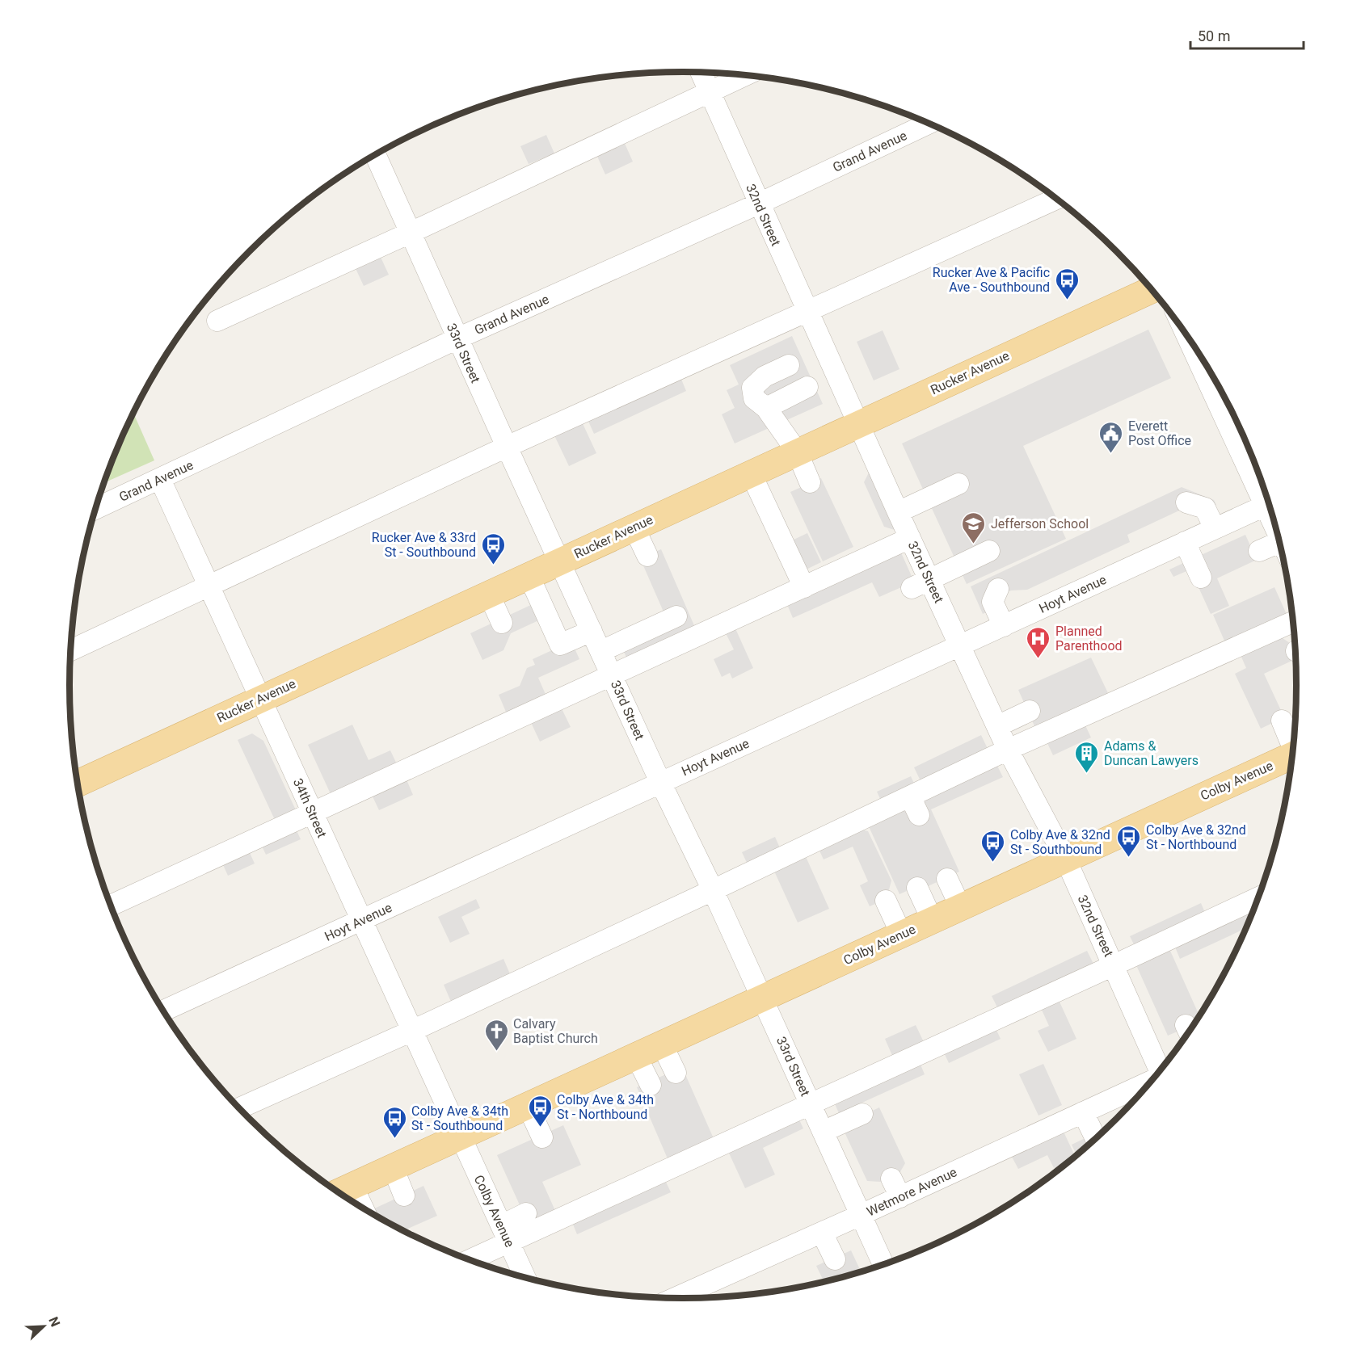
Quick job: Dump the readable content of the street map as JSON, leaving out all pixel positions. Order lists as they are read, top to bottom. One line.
{"streets":{"main road":["Rucker Avenue","Colby Avenue"],"street":["Grand Avenue","32nd Street","33rd Street","Hoyt Avenue","34th Street","Wetmore Avenue"]},"crossings":[["Grand Avenue","32nd Street"],["Grand Avenue","33rd Street"],["Grand Avenue","34th Street"],["32nd Street","Rucker Avenue"],["32nd Street","Hoyt Avenue"],["32nd Street","Colby Avenue"],["33rd Street","Rucker Avenue"],["33rd Street","Hoyt Avenue"],["33rd Street","Colby Avenue"],["33rd Street","Wetmore Avenue"],["Rucker Avenue","34th Street"],["Hoyt Avenue","34th Street"],["Colby Avenue","34th Street"]],"places":{"bus stop":["Rucker Ave & Pacific Ave - Southbound","Rucker Ave & 33rd St - Southbound","Colby Ave & 32nd St - Northbound","Colby Ave & 32nd St - Southbound","Colby Ave & 34th St - Northbound","Colby Ave & 34th St - Southbound"],"public building":["Everett Post Office"],"school or university":["Jefferson School"],"hospital":["Planned Parenthood"],"building":["Adams & Duncan Lawyers"],"church":["Calvary Baptist Church"]},"scale_bar":"50 m","north":"top right"}
